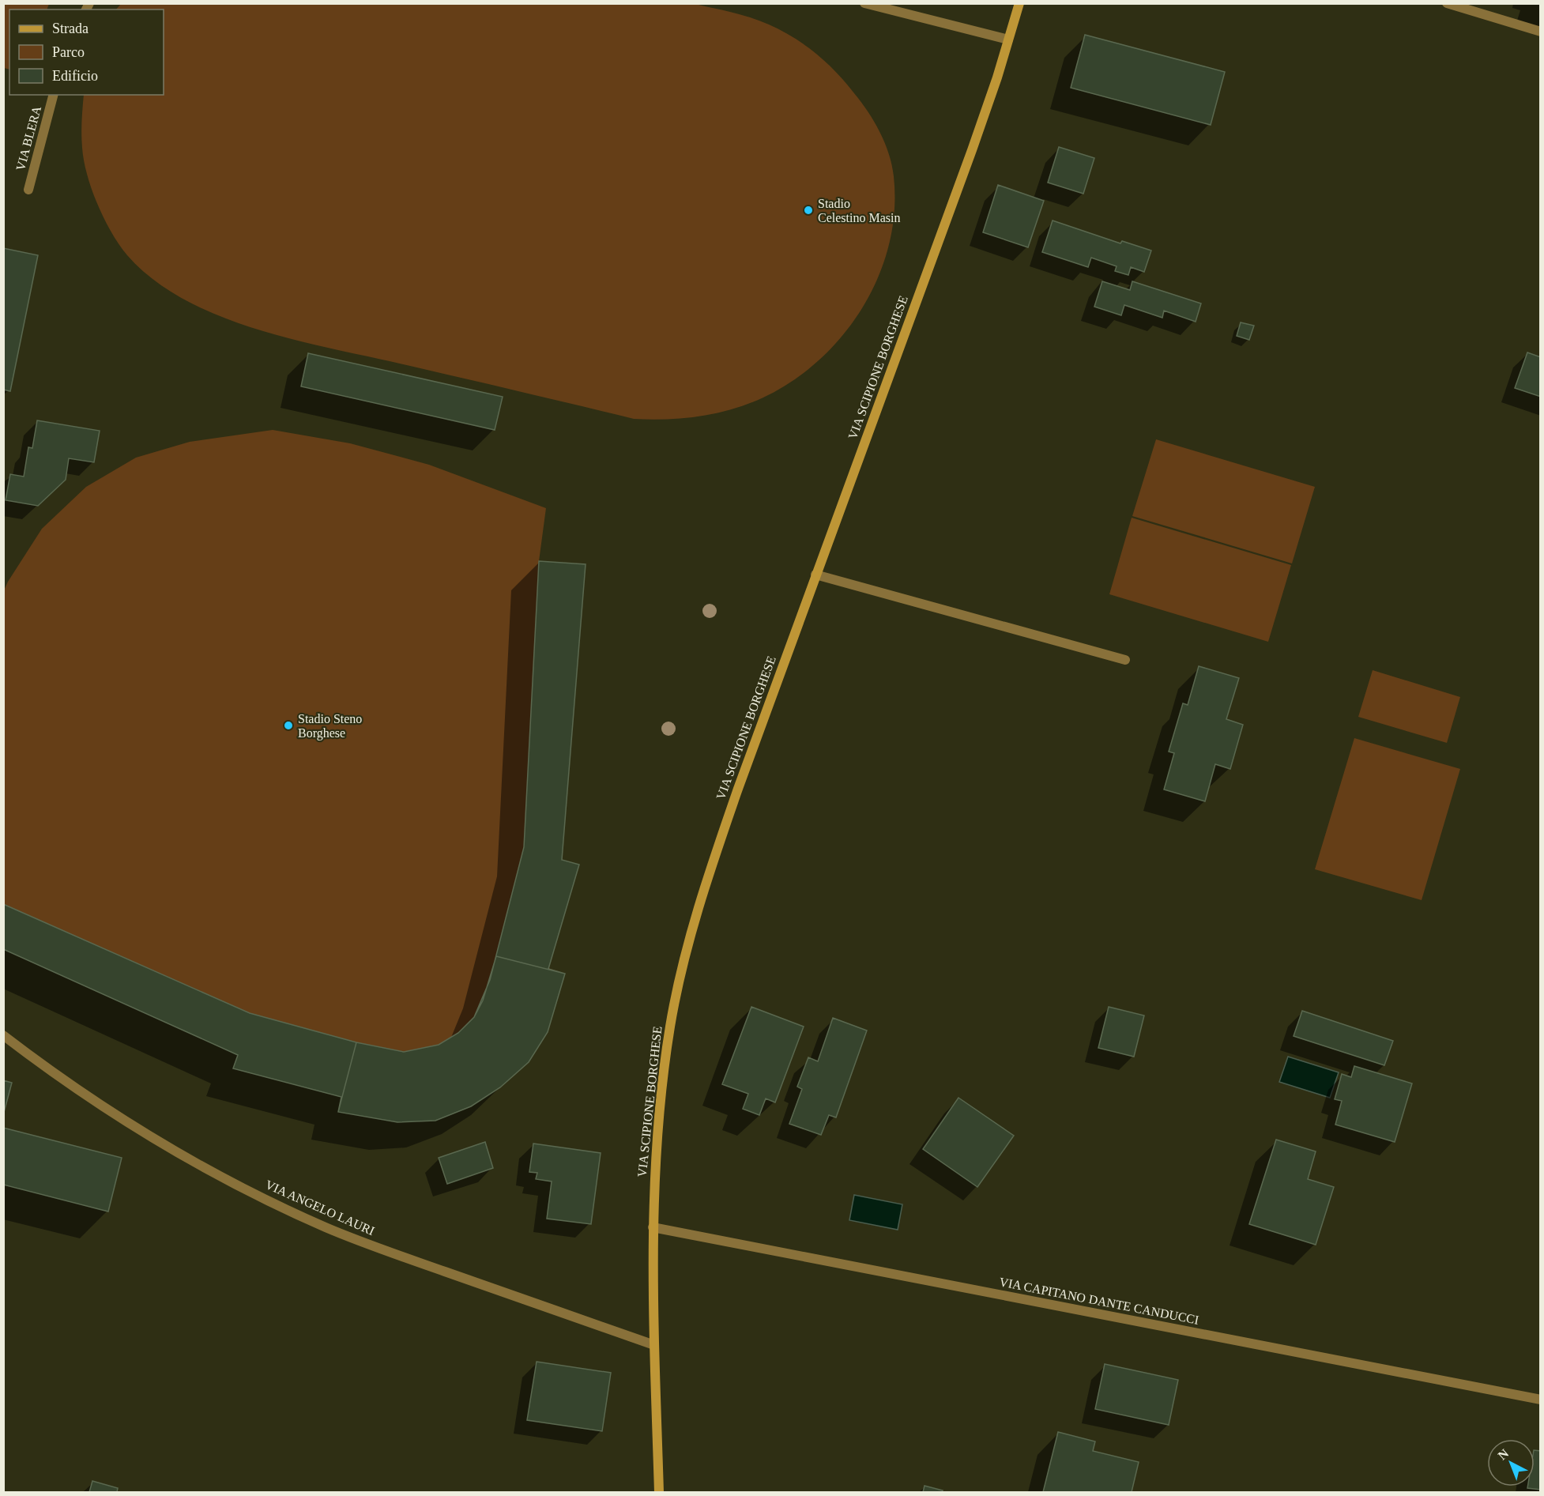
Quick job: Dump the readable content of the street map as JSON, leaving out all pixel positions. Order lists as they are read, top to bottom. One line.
{"streets":{"main road":["VIA SCIPIONE BORGHESE"],"street":["VIA BLERA","VIA ANGELO LAURI","VIA CAPITANO DANTE CANDUCCI"]},"crossings":[["VIA SCIPIONE BORGHESE","VIA ANGELO LAURI"],["VIA SCIPIONE BORGHESE","VIA CAPITANO DANTE CANDUCCI"]],"places":["Stadio Celestino Masin","Stadio Steno Borghese"],"legend":["Strada","Parco","Edificio"],"north":"top left"}
